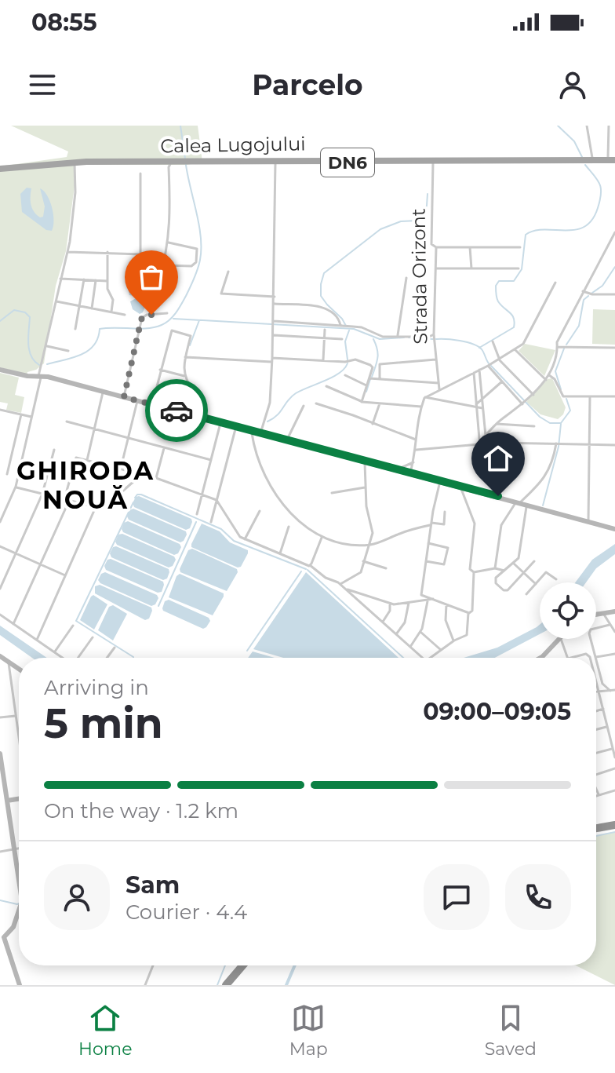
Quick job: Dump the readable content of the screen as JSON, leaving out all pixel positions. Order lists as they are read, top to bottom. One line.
{"streets":{"main road":["Calea Lugojului","DN6"],"street":["Strada Orizont"]},"crossings":[["Calea Lugojului","DN6"],["Calea Lugojului","Strada Orizont"]],"districts":["GHIRODA NOUĂ"],"page":{"status":"08:55","header":"Parcelo","heading":["5 min","Arriving in","09:00–09:05"],"panel":["Sam","Courier · 4.4"],"bar":"On the way · 1.2 km","tabs":["Home","Map","Saved"]}}
